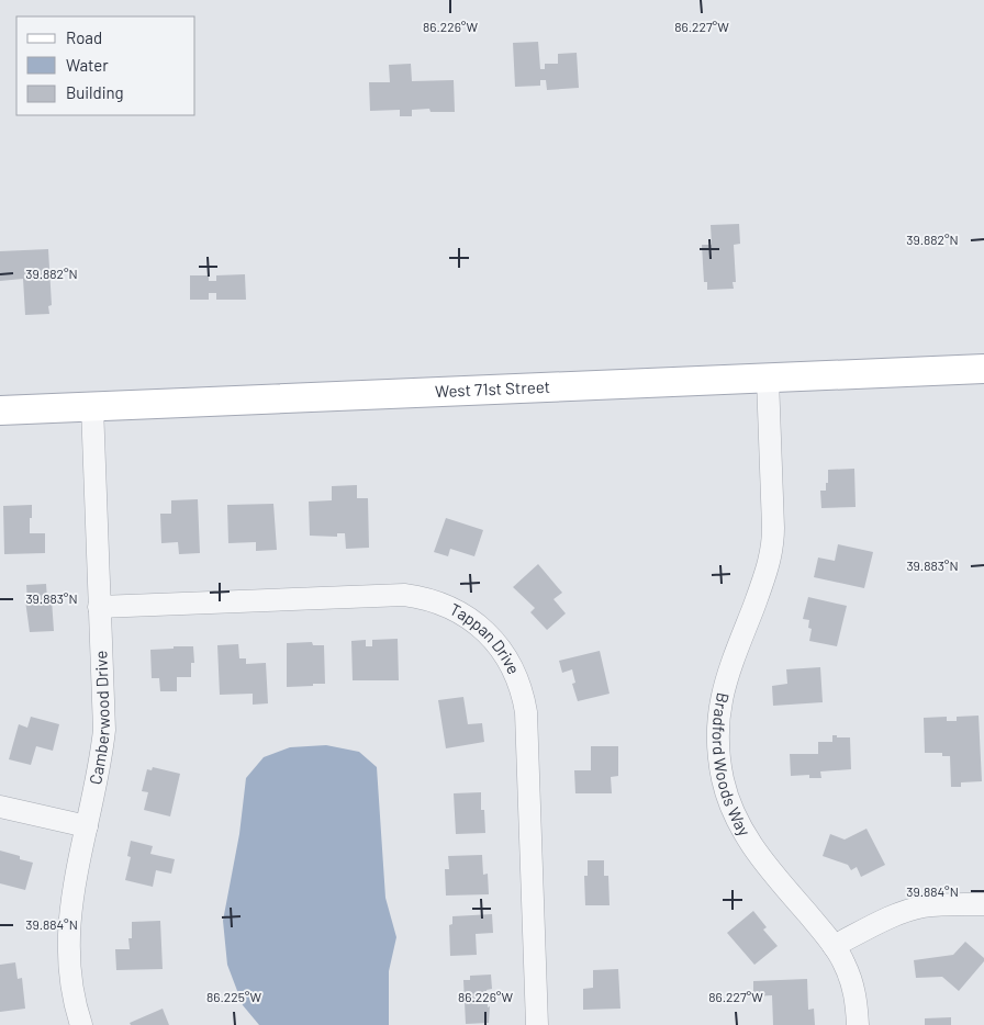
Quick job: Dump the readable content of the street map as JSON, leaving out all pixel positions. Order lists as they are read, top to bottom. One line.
{"streets":{"main road":["West 71st Street"],"street":["Tappan Drive","Camberwood Drive","Bradford Woods Way"]},"crossings":[["West 71st Street","Camberwood Drive"],["West 71st Street","Bradford Woods Way"],["Tappan Drive","Camberwood Drive"]],"legend":["Road","Water","Building"],"coordinates":["86.226°W","86.227°W","39.882°N","39.883°N","39.884°N","86.225°W"]}
